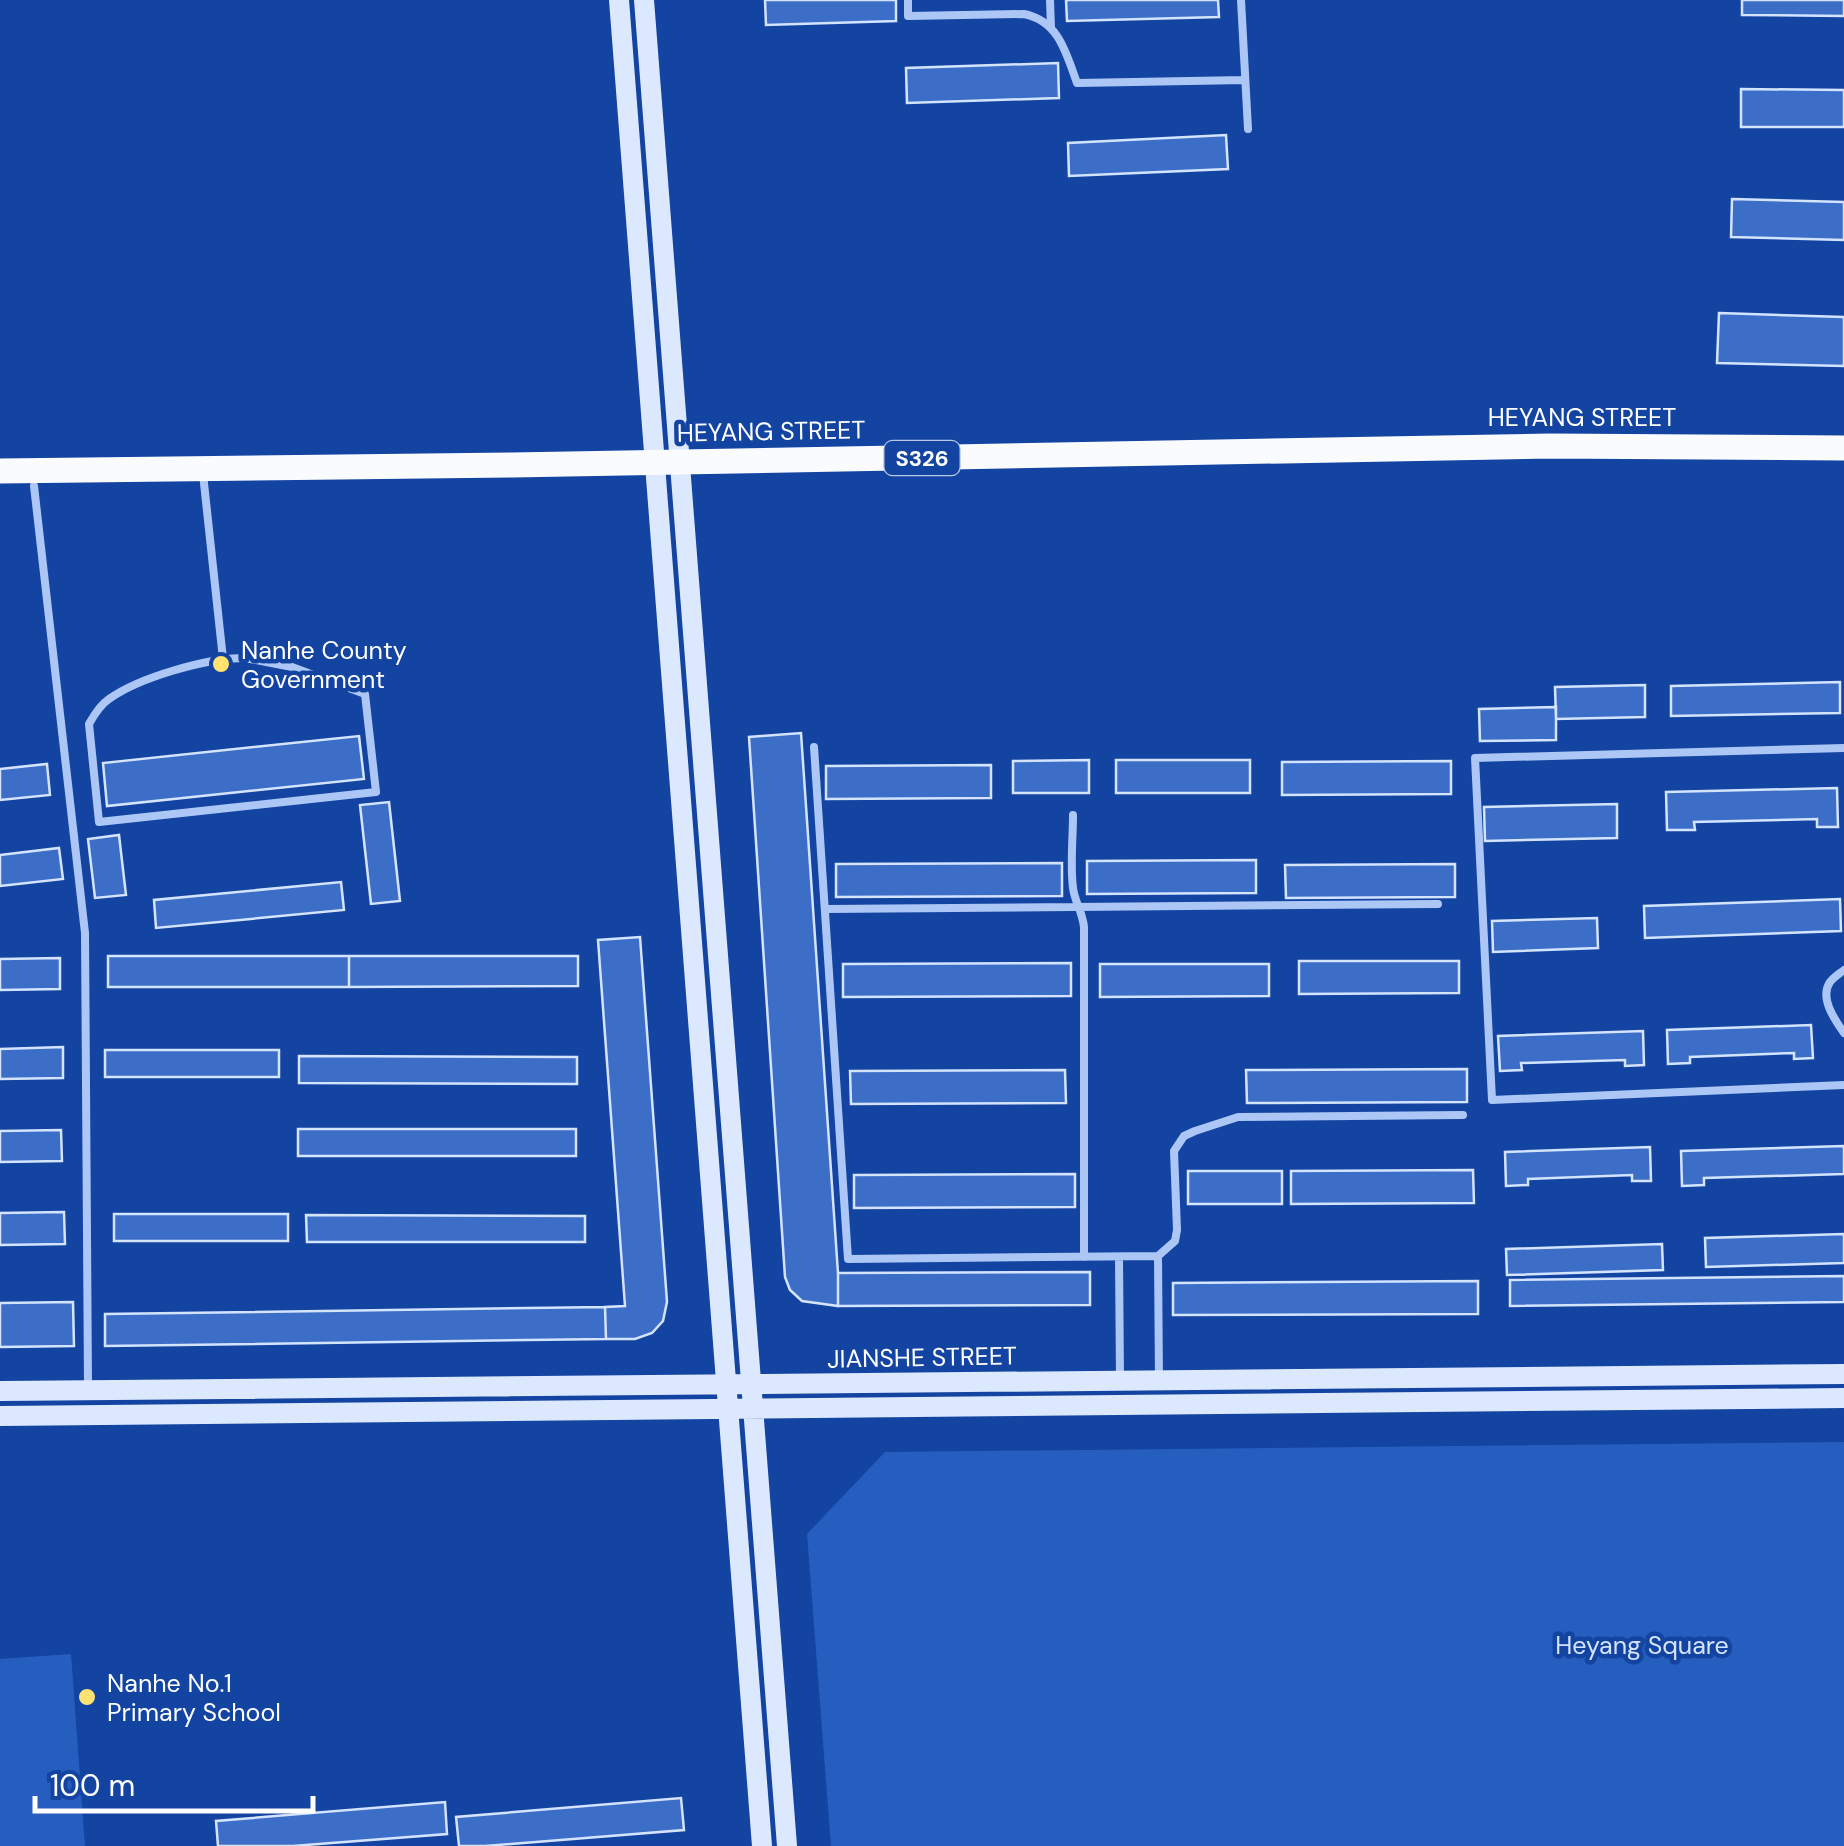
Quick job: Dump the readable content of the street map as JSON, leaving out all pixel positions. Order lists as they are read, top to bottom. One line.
{"streets":{"main road":["HEYANG STREET","S326"],"street":["JIANSHE STREET"]},"parks":["Heyang Square"],"places":["Nanhe County Government","Nanhe No.1 Primary School"],"scale_bar":"100 m"}
